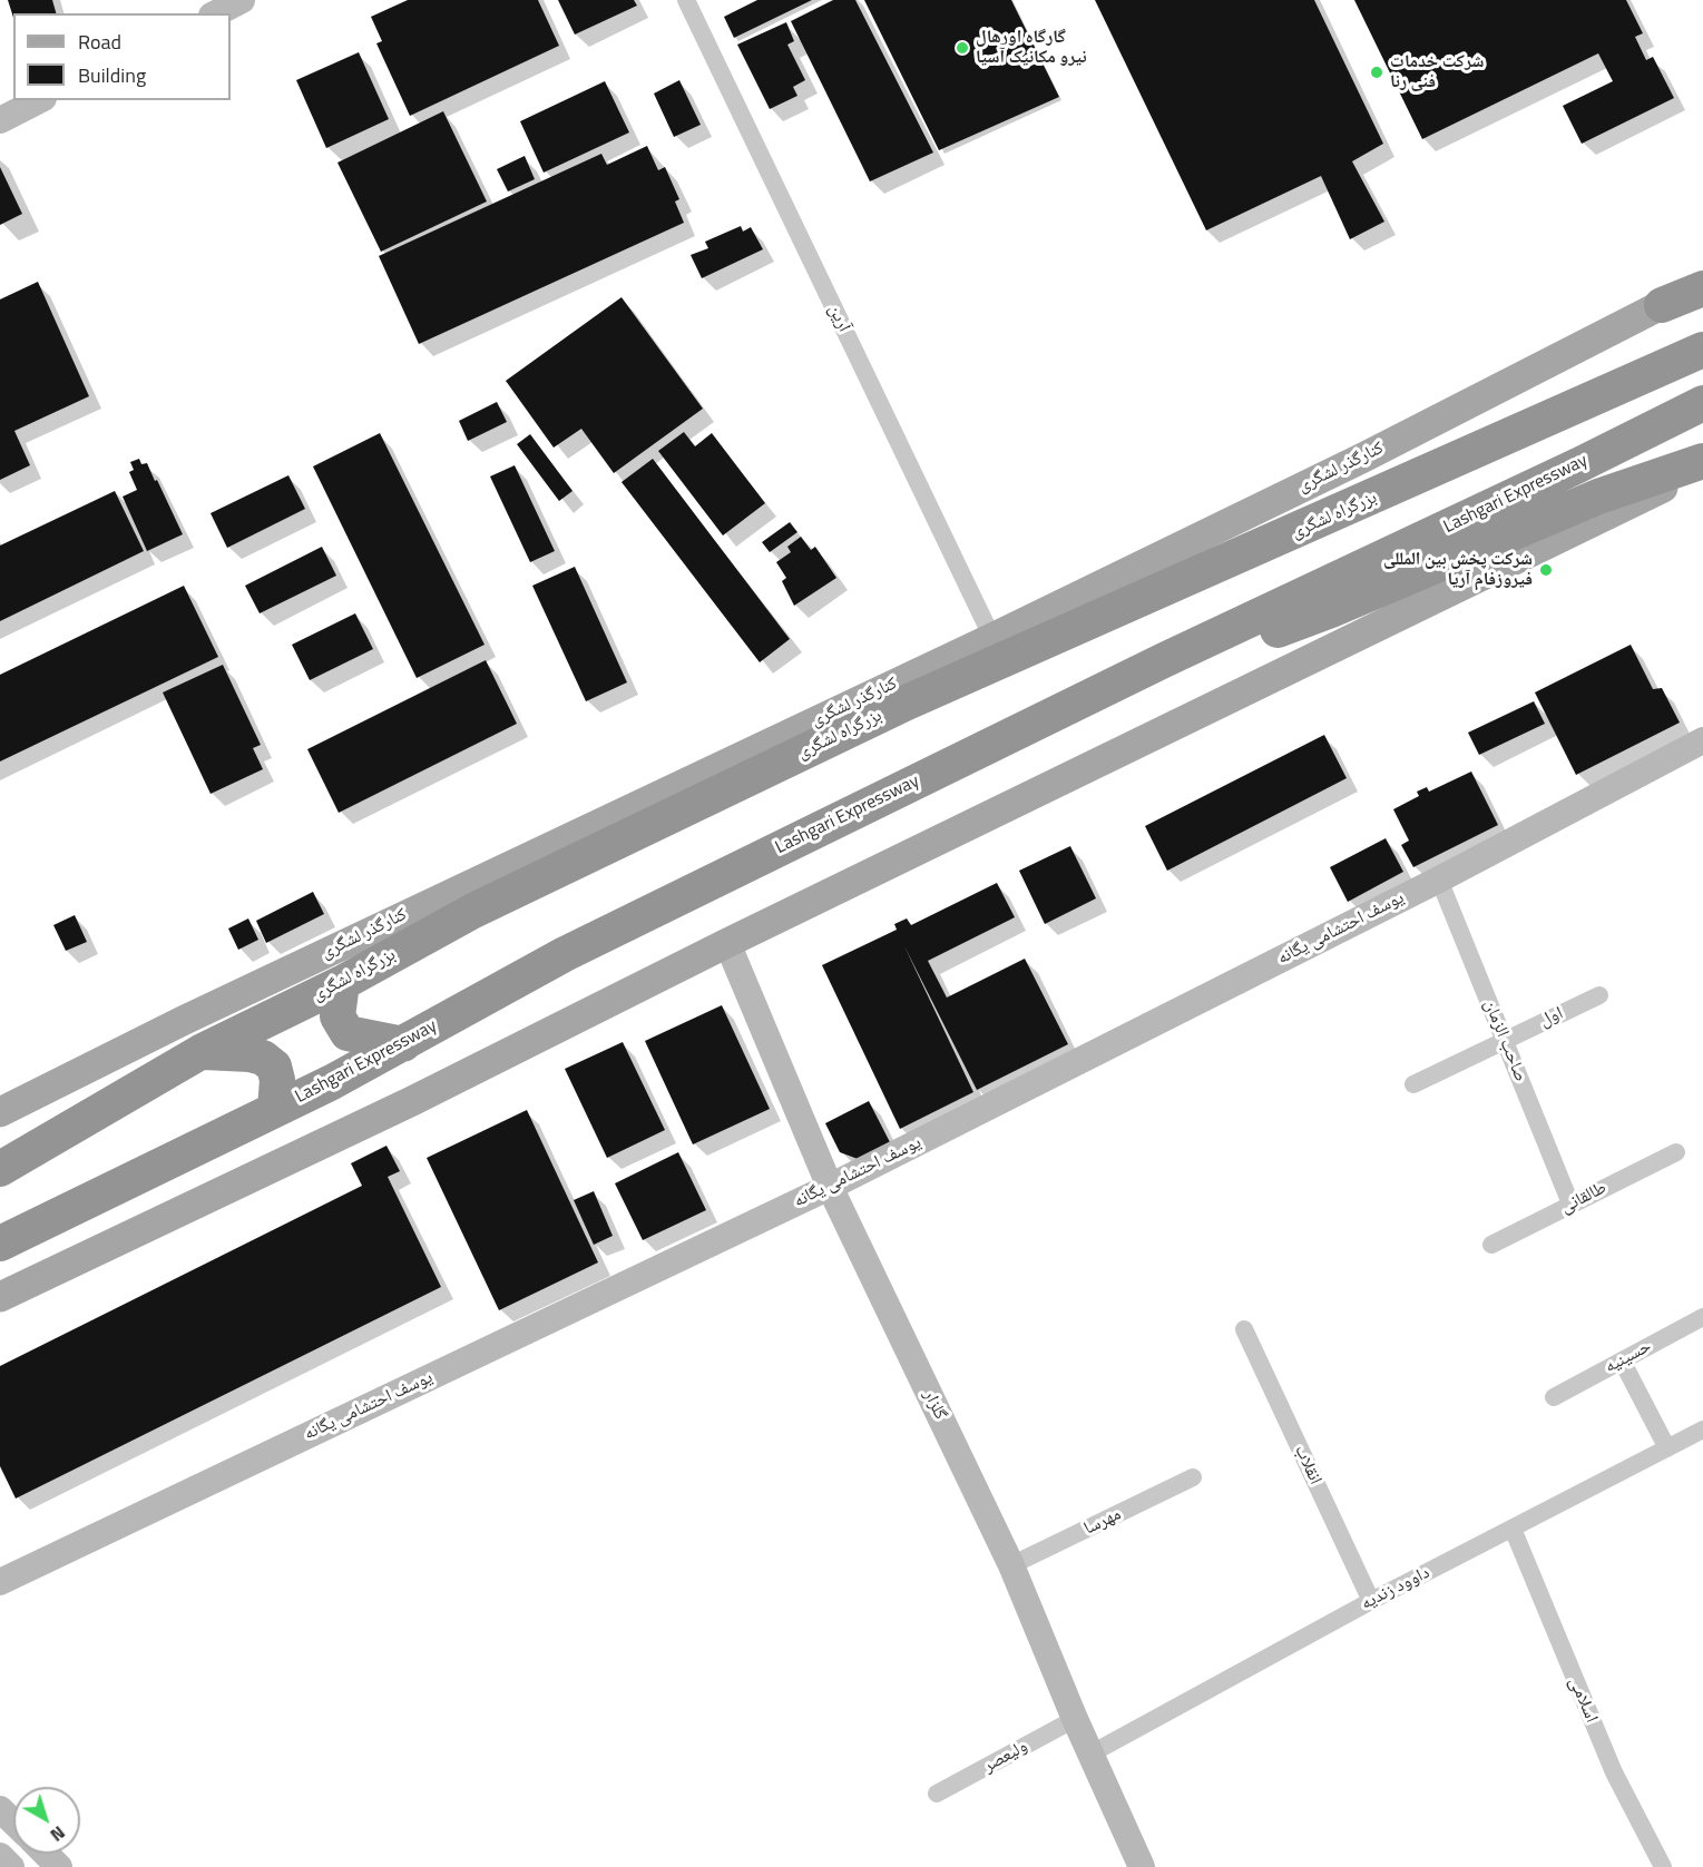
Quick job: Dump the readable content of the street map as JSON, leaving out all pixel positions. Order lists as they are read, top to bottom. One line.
{"streets":{"highway":["Lashgari Expressway","بزرگراه لشگری"],"main road":["کنارگذر لشگری"],"street":["آرین","یوسف احتشامی یگانه","اول","صاحب الزمان","طالقانی","حسینیه","گلزار","انقلاب","مهرسا","داوود زندیه","اسلامی","ولیعصر"]},"crossings":[["آرین","کنارگذر لشگری"],["یوسف احتشامی یگانه","صاحب الزمان"],["یوسف احتشامی یگانه","گلزار"],["اول","صاحب الزمان"],["صاحب الزمان","طالقانی"],["گلزار","مهرسا"],["گلزار","داوود زندیه"],["گلزار","ولیعصر"],["انقلاب","داوود زندیه"],["داوود زندیه","اسلامی"]],"places":["گارگاه اورهال نیرو مکانیک آسیا","شرکت خدمات فنی رنا","شرکت پخش بین المللی فیروزفام آریا"],"legend":["Road","Building"],"north":"bottom right"}
